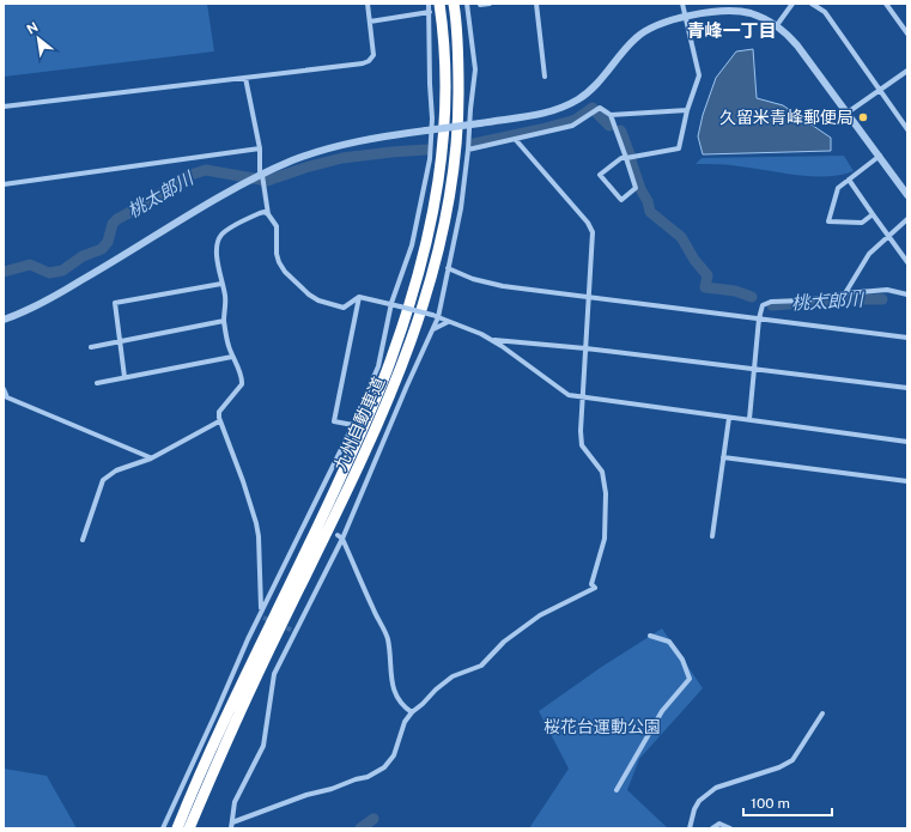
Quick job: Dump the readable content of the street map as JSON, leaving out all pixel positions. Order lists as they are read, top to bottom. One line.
{"streets":{"highway":["九州自動車道"]},"districts":["青峰一丁目"],"water":["桃太郎川"],"parks":["桜花台運動公園"],"places":["久留米青峰郵便局"],"scale_bar":"100 m","north":"top left"}
